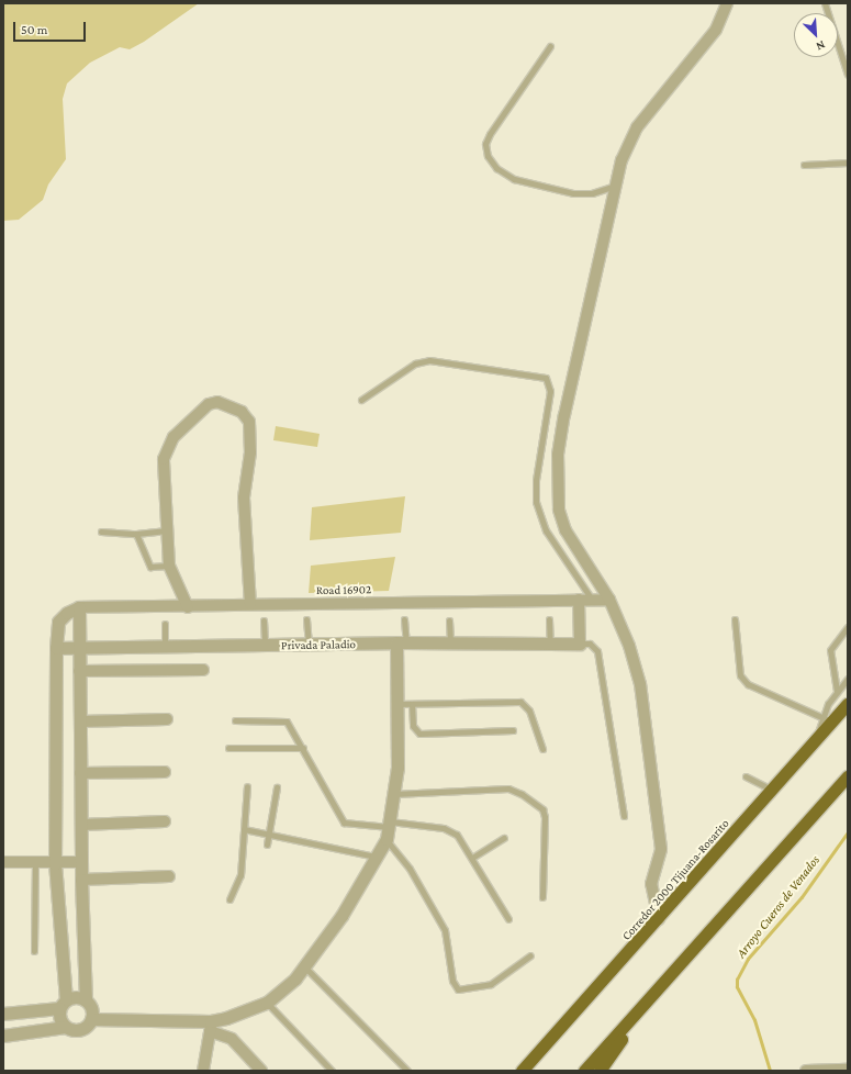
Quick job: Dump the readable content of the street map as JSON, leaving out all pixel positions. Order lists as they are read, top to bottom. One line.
{"streets":{"highway":["Corredor 2000 Tijuana-Rosarito"],"street":["Road 16902","Privada Paladio"]},"water":["Arroyo Cueros de Venados"],"scale_bar":"50 m","north":"bottom right"}
